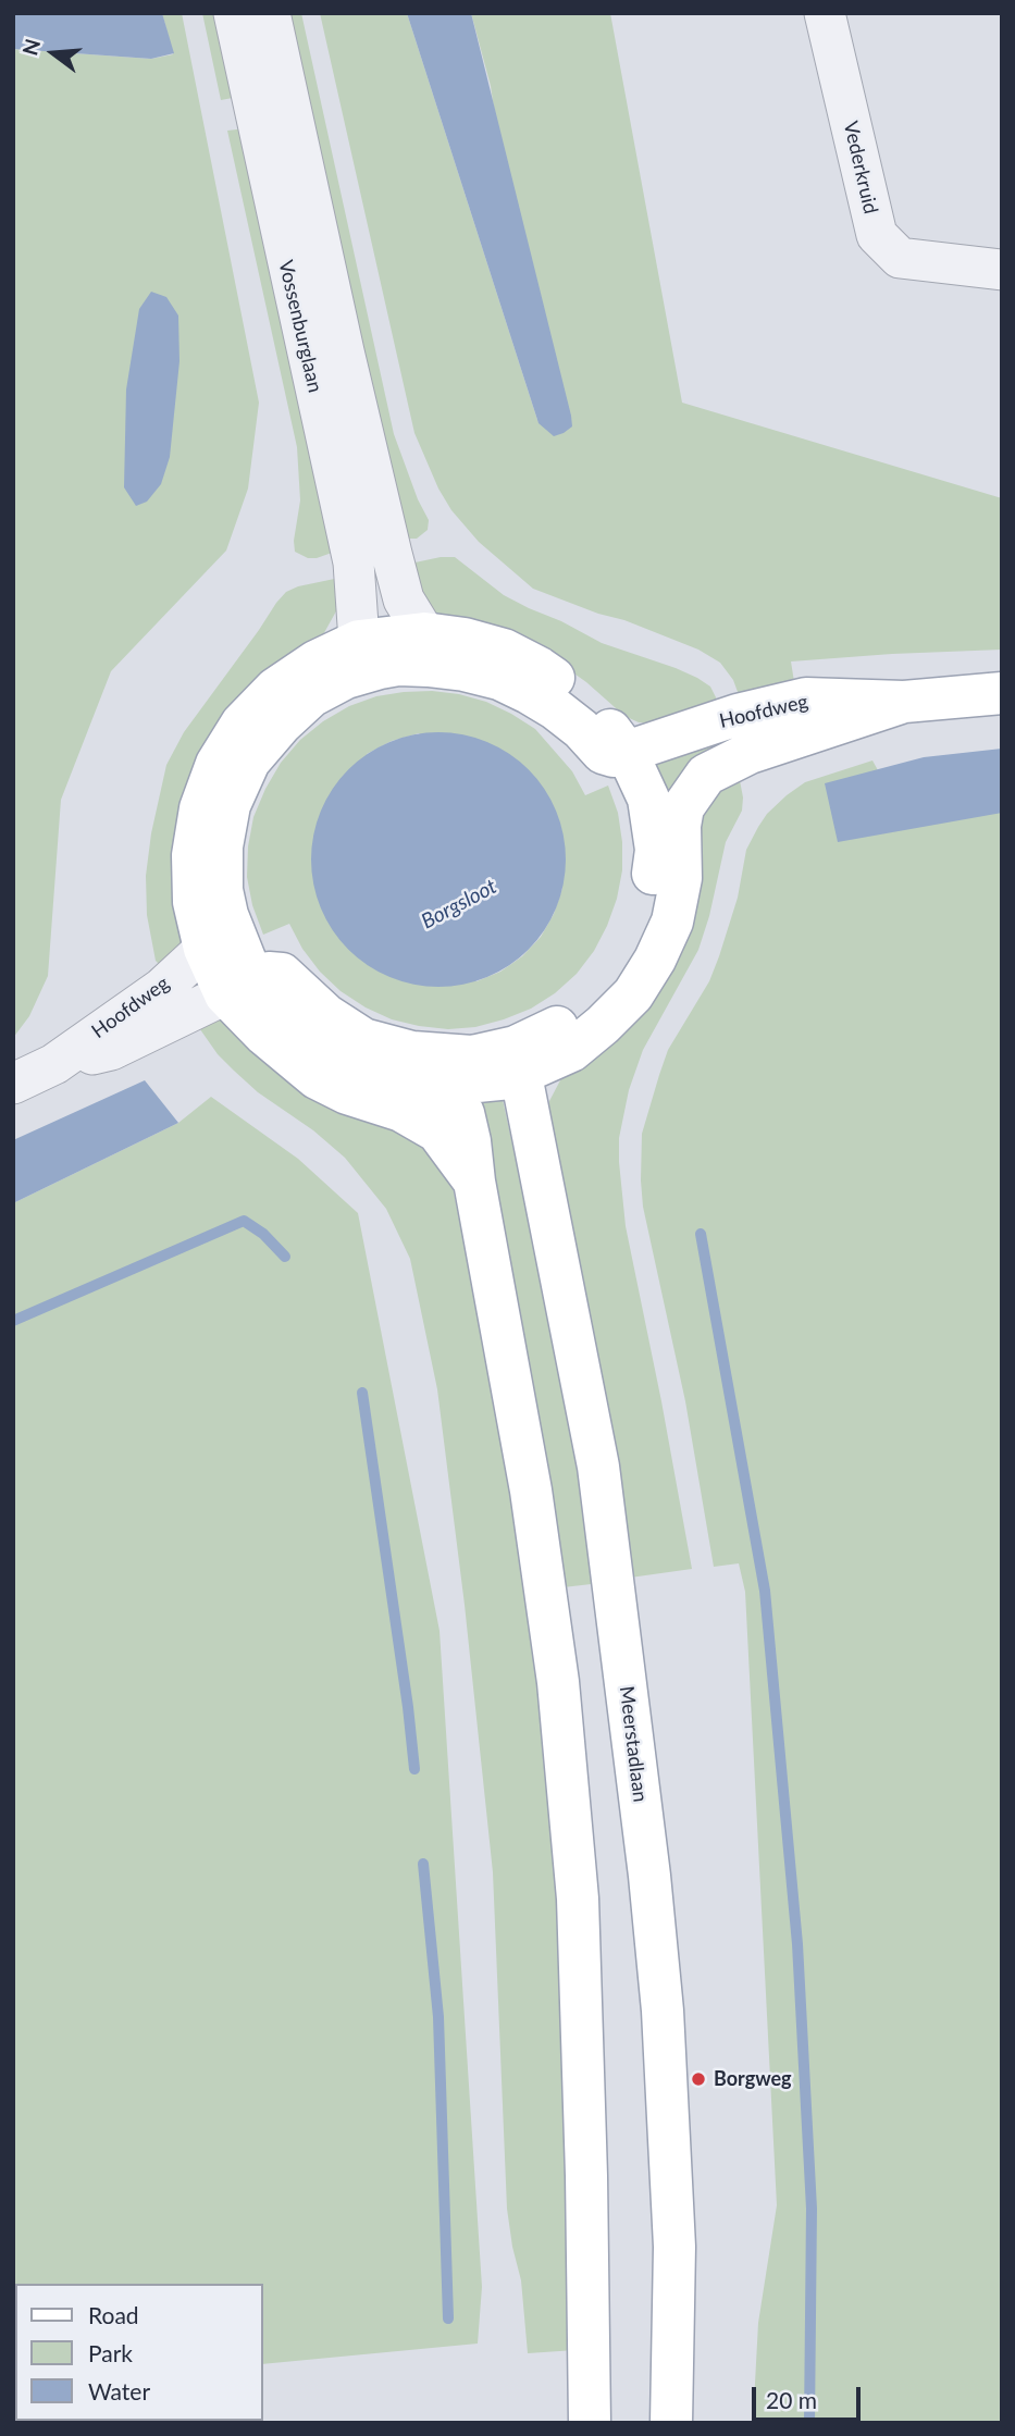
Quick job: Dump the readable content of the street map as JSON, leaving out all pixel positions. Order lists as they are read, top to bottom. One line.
{"streets":{"main road":["Hoofdweg","Meerstadlaan"],"street":["Vederkruid","Vossenburglaan"]},"crossings":[["Hoofdweg","Meerstadlaan"]],"water":["Borgsloot"],"places":["Borgweg"],"legend":["Road","Park","Water"],"scale_bar":"20 m","north":"left"}
